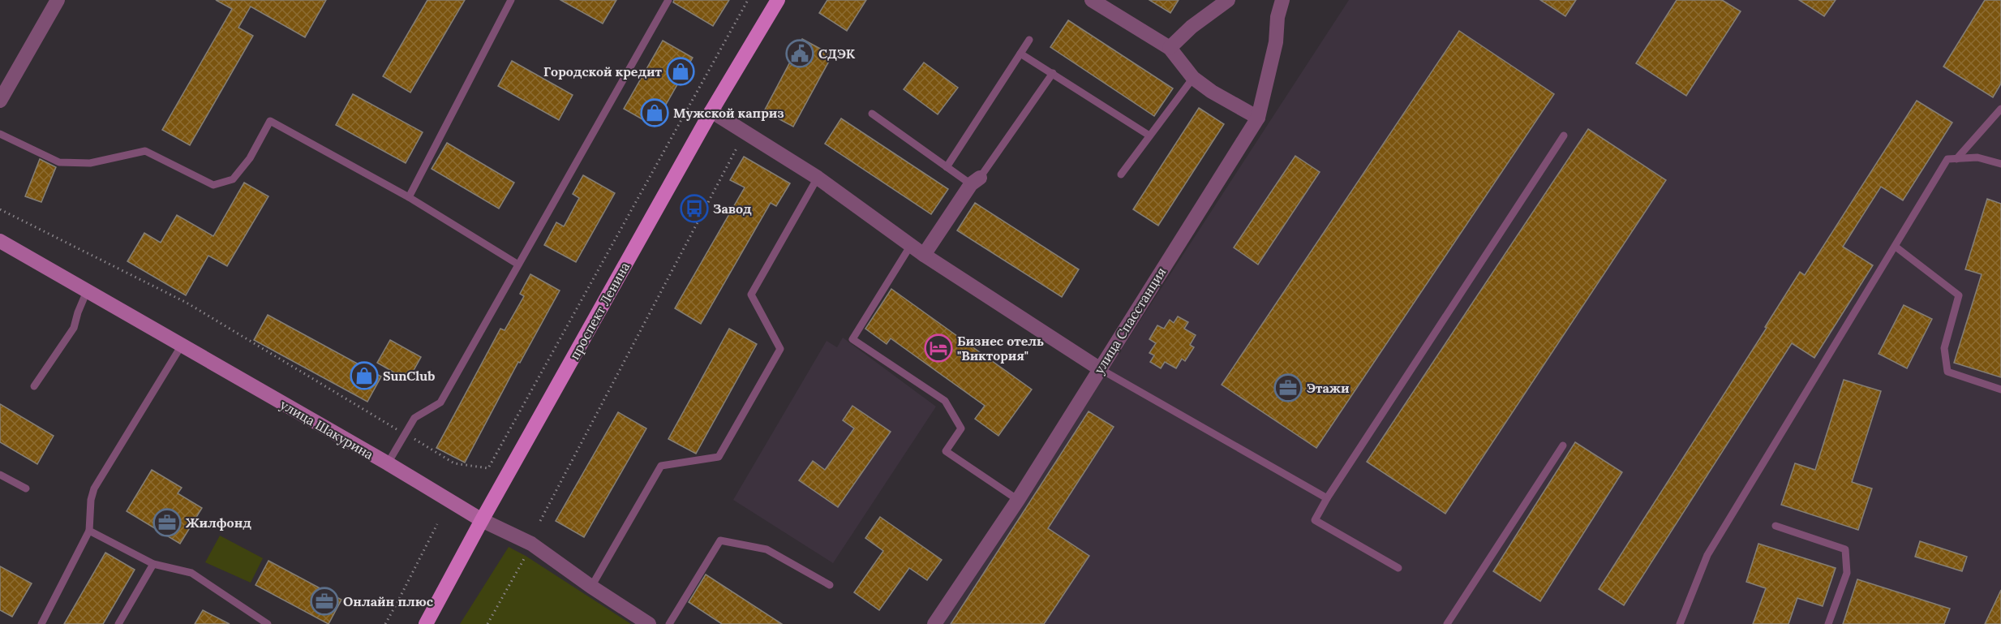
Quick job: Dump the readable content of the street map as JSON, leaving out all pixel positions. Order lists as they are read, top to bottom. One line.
{"streets":{"main road":["проспект Ленина","улица Шакурина"],"street":["улица Спасстанция"]},"crossings":[["проспект Ленина","улица Шакурина"]],"places":{"public building":["СДЭК"],"shop":["Городской кредит","Мужской каприз","SunClub"],"bus stop":["Завод"],"hotel":["Бизнес отель \"Виктория\""],"office":["Этажи","Жилфонд","Онлайн плюс"]}}
